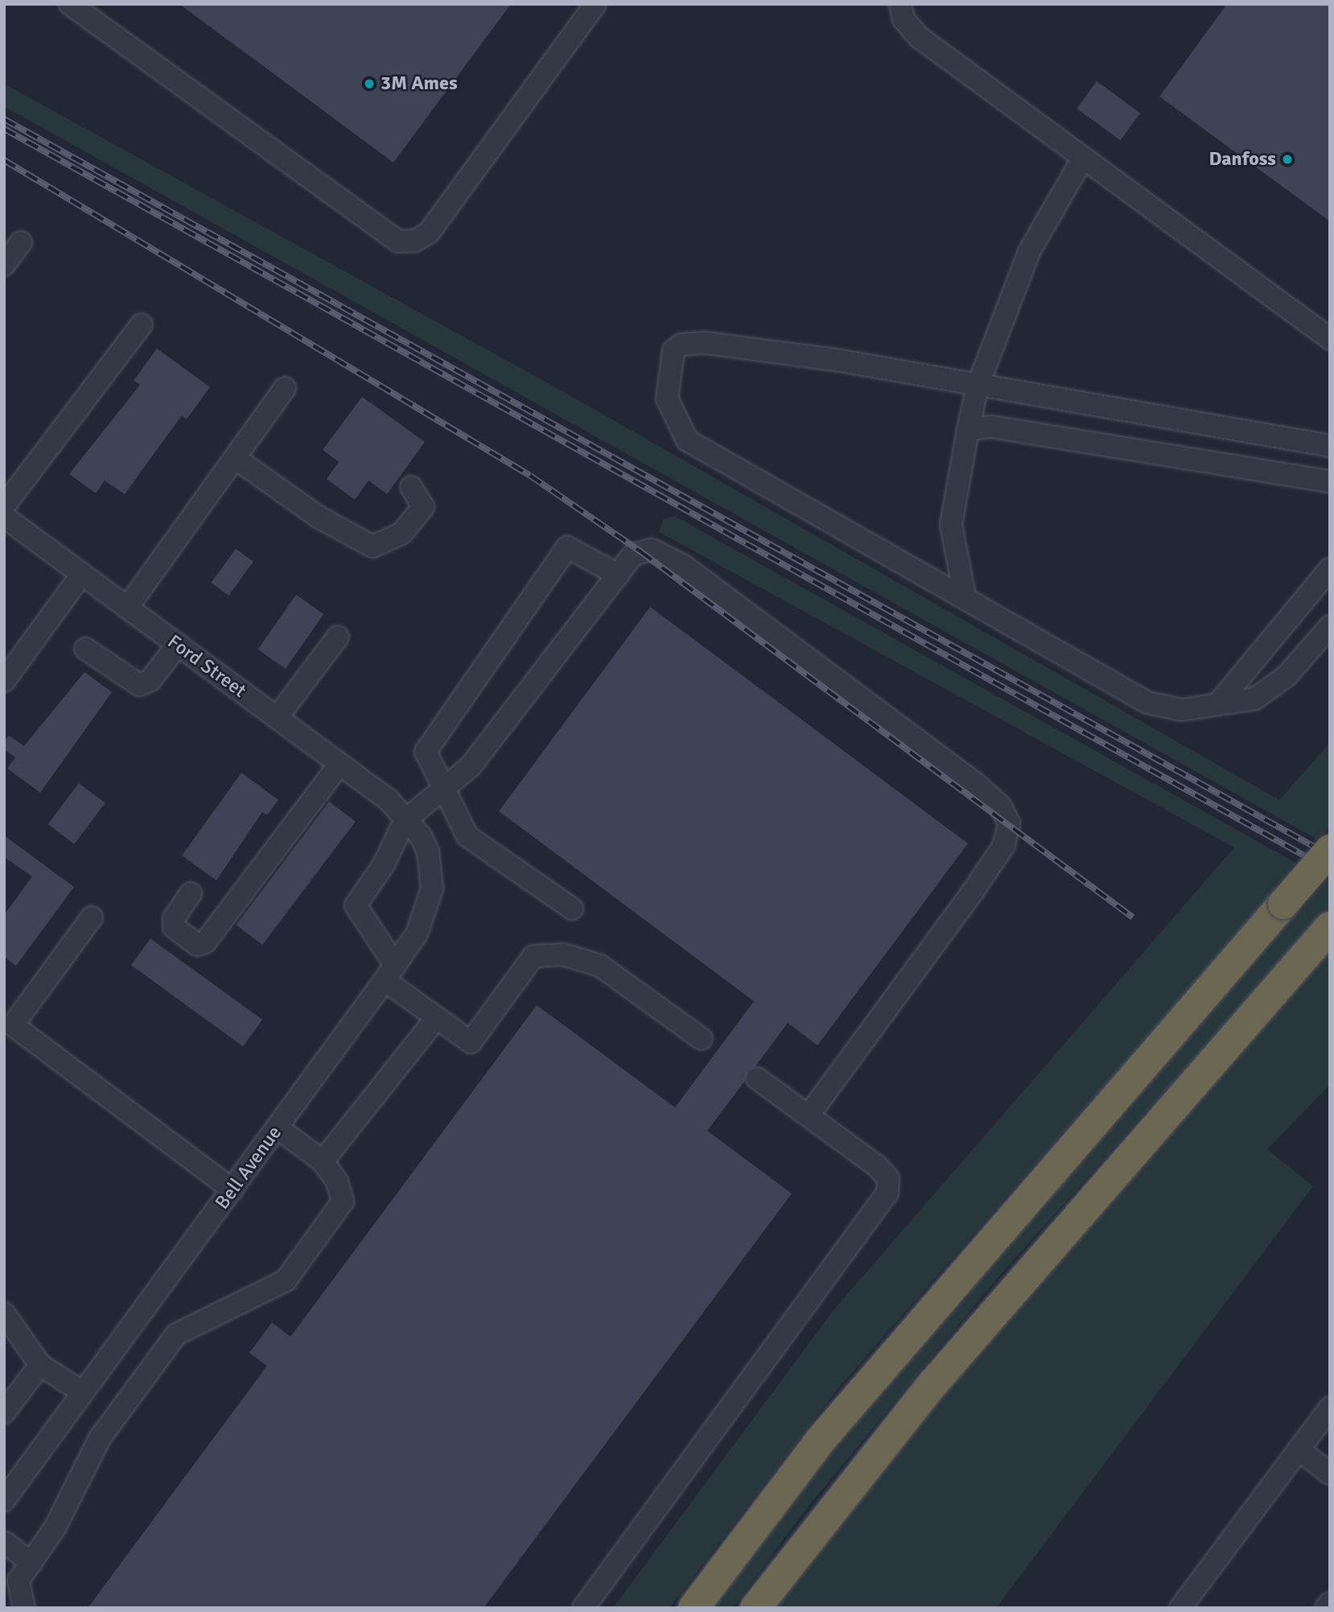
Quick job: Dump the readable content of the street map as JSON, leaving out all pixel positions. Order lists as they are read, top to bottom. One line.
{"streets":{"street":["Ford Street","Bell Avenue"]},"crossings":[["Ford Street","Bell Avenue"]],"places":["3M Ames","Danfoss"]}
